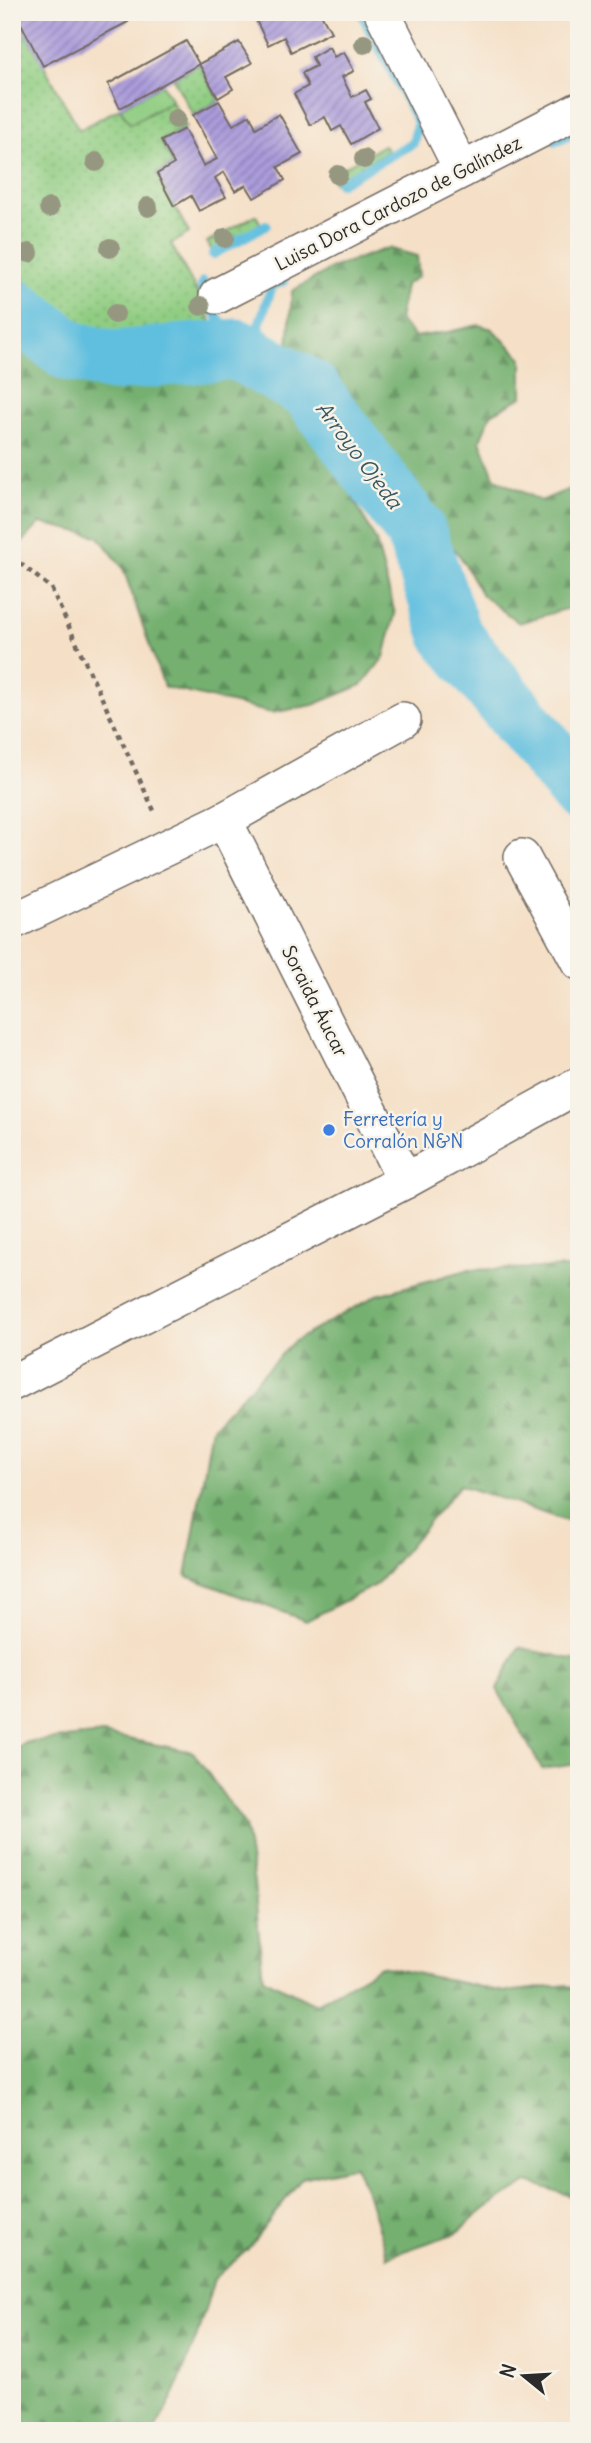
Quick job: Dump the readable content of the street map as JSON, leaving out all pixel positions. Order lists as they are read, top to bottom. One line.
{"streets":{"street":["Luisa Dora Cardozo de Galíndez","Soraida Áucar"]},"water":["Arroyo Ojeda"],"places":["Ferretería y Corralón N&N"],"north":"left"}
